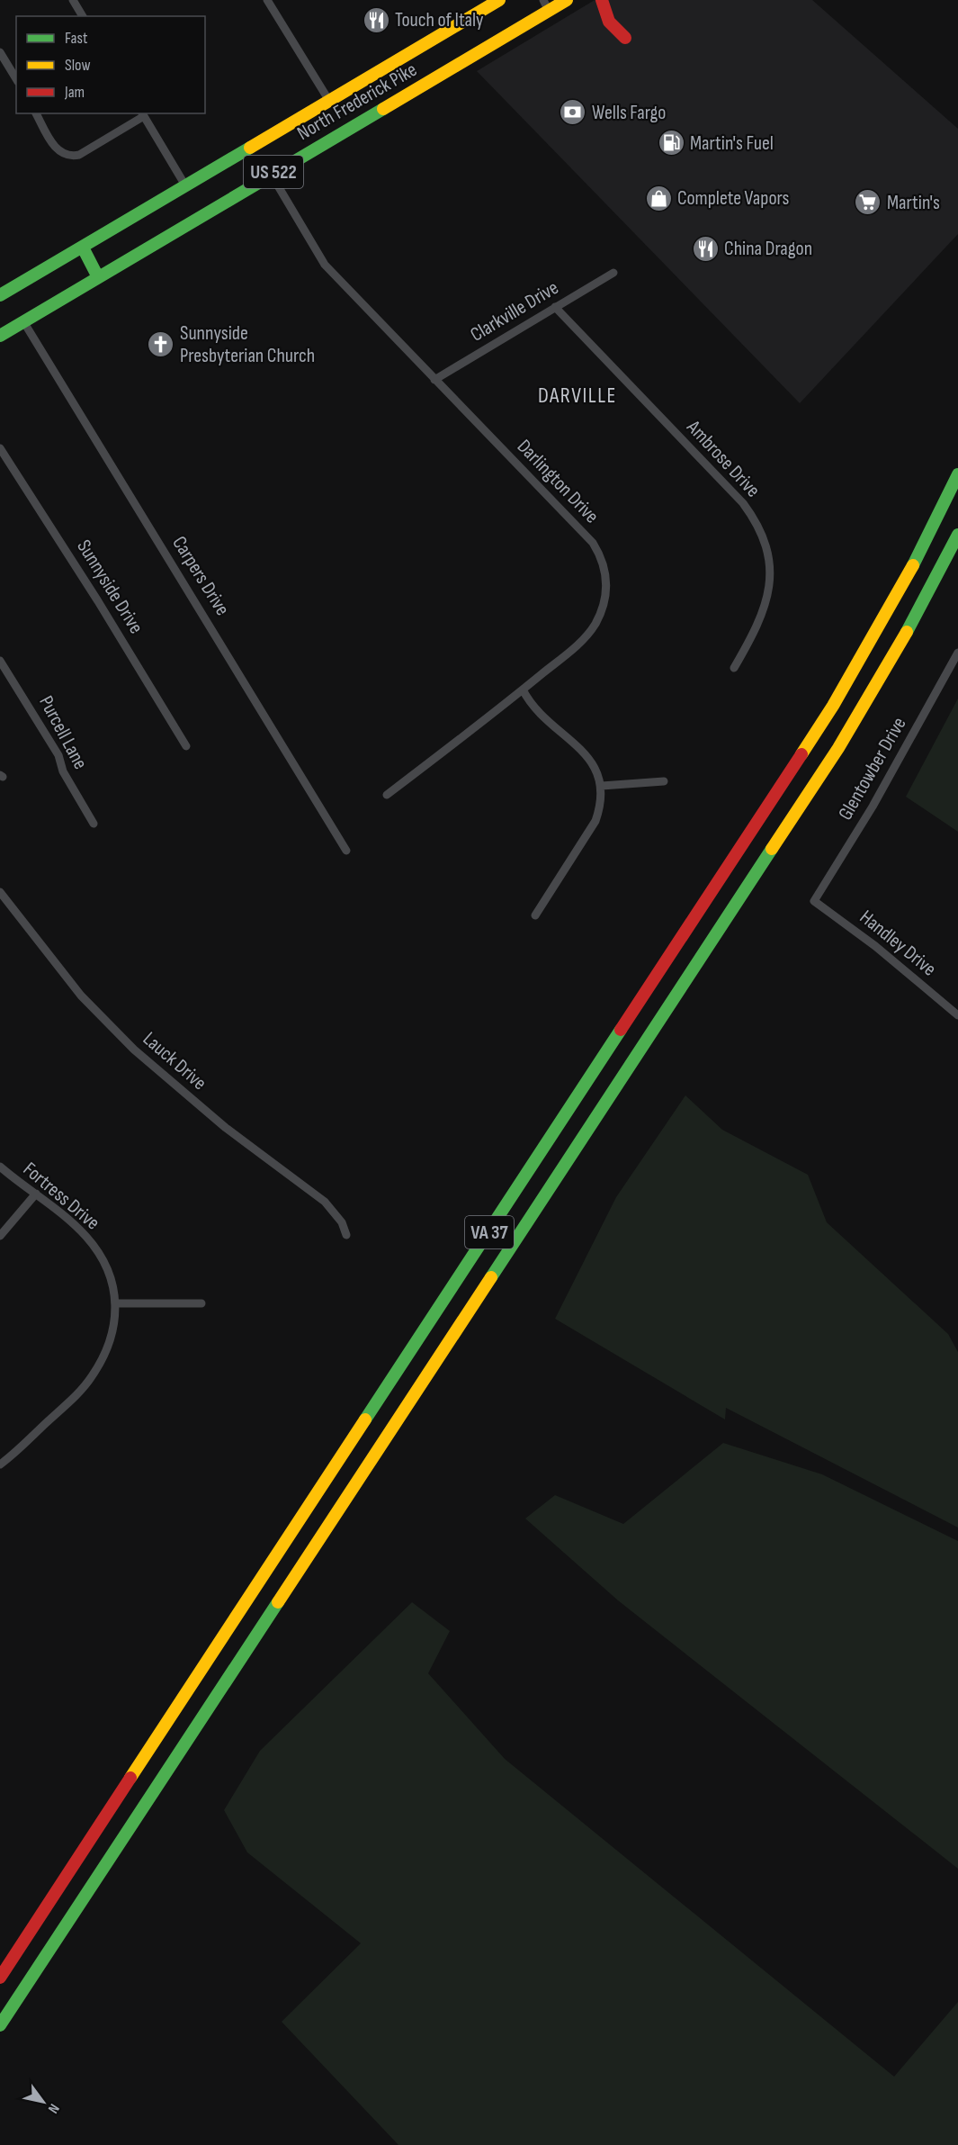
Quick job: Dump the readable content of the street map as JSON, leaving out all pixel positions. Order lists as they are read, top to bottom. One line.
{"streets":{"main road":["North Frederick Pike","US 522","VA 37"],"street":["Clarkville Drive","Ambrose Drive","Darlington Drive","Carpers Drive","Sunnyside Drive","Purcell Lane","Glentowber Drive","Handley Drive","Lauck Drive","Fortress Drive"]},"crossings":[["North Frederick Pike","Darlington Drive"],["North Frederick Pike","Carpers Drive"],["Clarkville Drive","Ambrose Drive"],["Clarkville Drive","Darlington Drive"],["Glentowber Drive","Handley Drive"]],"districts":["DARVILLE"],"places":{"restaurant":["Touch of Italy","China Dragon"],"bank":["Wells Fargo"],"fuel station":["Martin's Fuel"],"shop":["Complete Vapors"],"supermarket":["Martin's"],"church":["Sunnyside Presbyterian Church"]},"legend":["Fast","Slow","Jam"],"north":"bottom right"}
